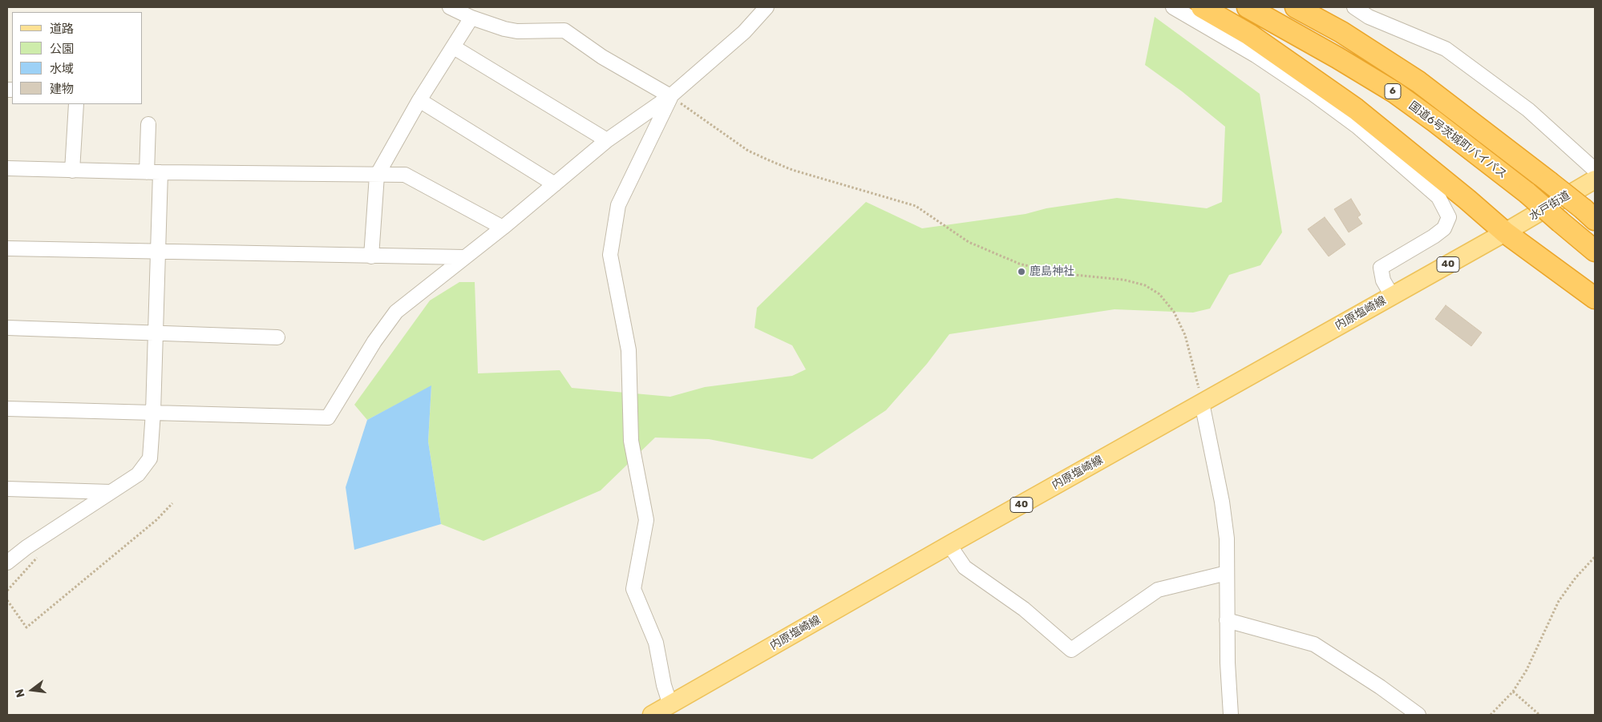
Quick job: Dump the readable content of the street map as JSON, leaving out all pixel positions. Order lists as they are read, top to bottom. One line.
{"streets":{"highway":["6","国道6号茨城町バイパス"],"main road":["水戸街道","40","内原塩崎線"]},"crossings":[["6","国道6号茨城町バイパス"],["水戸街道","内原塩崎線"]],"places":["鹿島神社"],"legend":["道路","公園","水域","建物"],"north":"left"}
